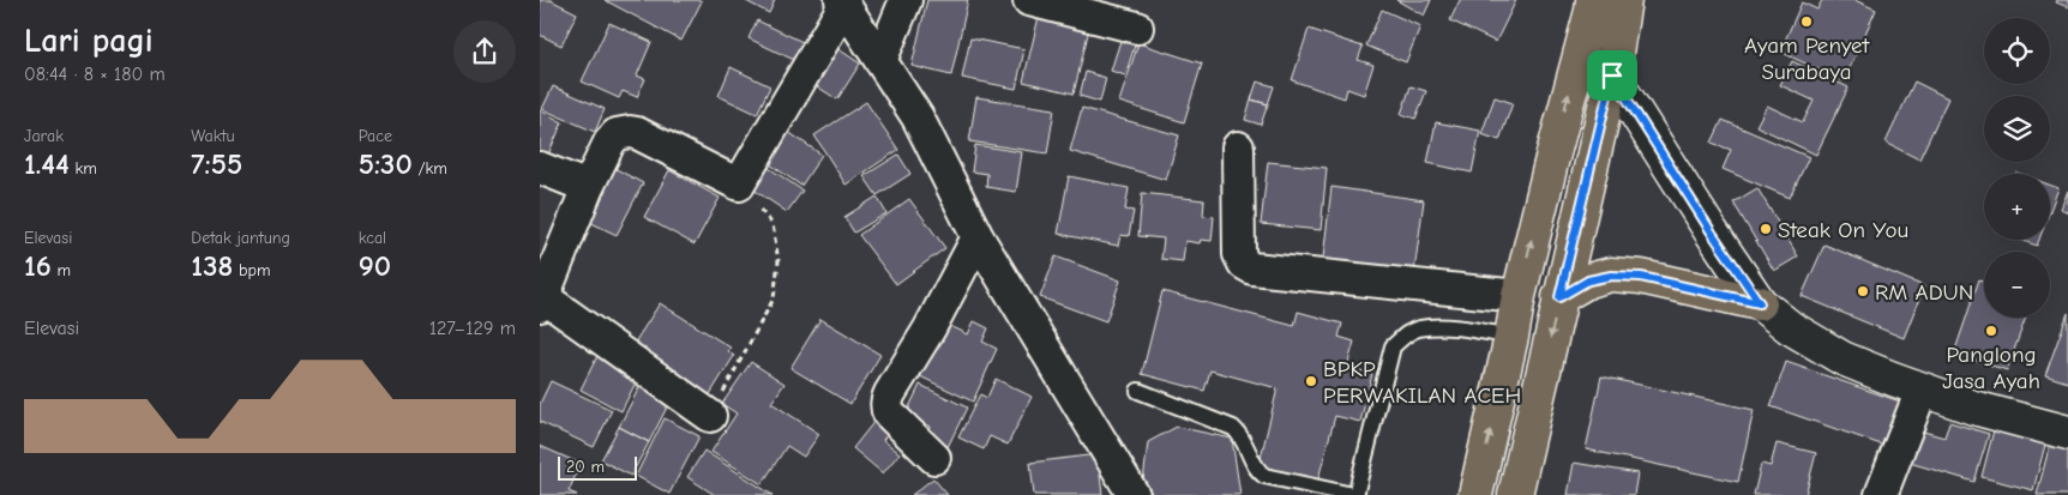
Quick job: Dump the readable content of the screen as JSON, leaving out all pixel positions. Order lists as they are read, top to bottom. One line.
{"places":["Ayam Penyet Surabaya","Steak On You","RM ADUN","Panglong Jasa Ayah","BPKP PERWAKILAN ACEH"],"scale_bar":"20 m","page":{"heading":["Lari pagi","08:44 · 8 × 180 m"],"map_buttons":["+","−"],"stats":[["Jarak","1.44 km"],["Waktu","7:55"],["Pace","5:30 /km"],["Elevasi","16 m"],["Detak jantung","138 bpm"],["kcal","90"]],"chart":["Elevasi","127–129 m"],"scale":"20 m"}}
